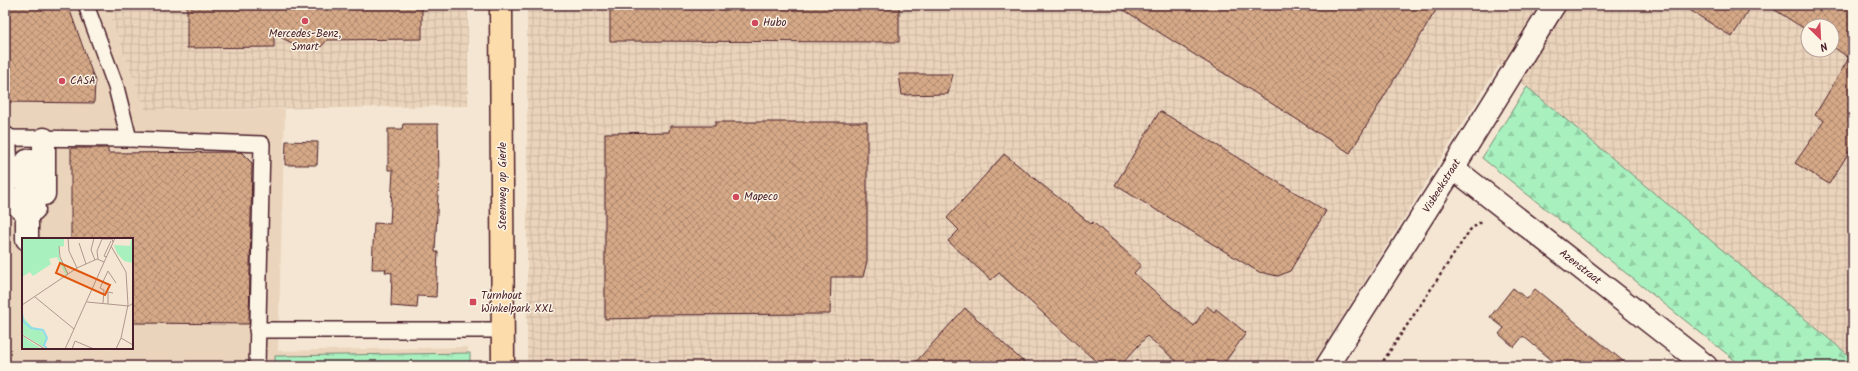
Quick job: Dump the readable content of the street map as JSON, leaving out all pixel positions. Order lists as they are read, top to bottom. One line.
{"streets":{"main road":["Steenweg op Gierle"],"street":["Visbeekstraat","Azenstraat"]},"crossings":[["Visbeekstraat","Azenstraat"]],"places":{"other":["Mercedes-Benz, Smart","Hubo","CASA","Mapeco"],"transit":["Turnhout Winkelpark XXL"]},"north":"bottom right"}
